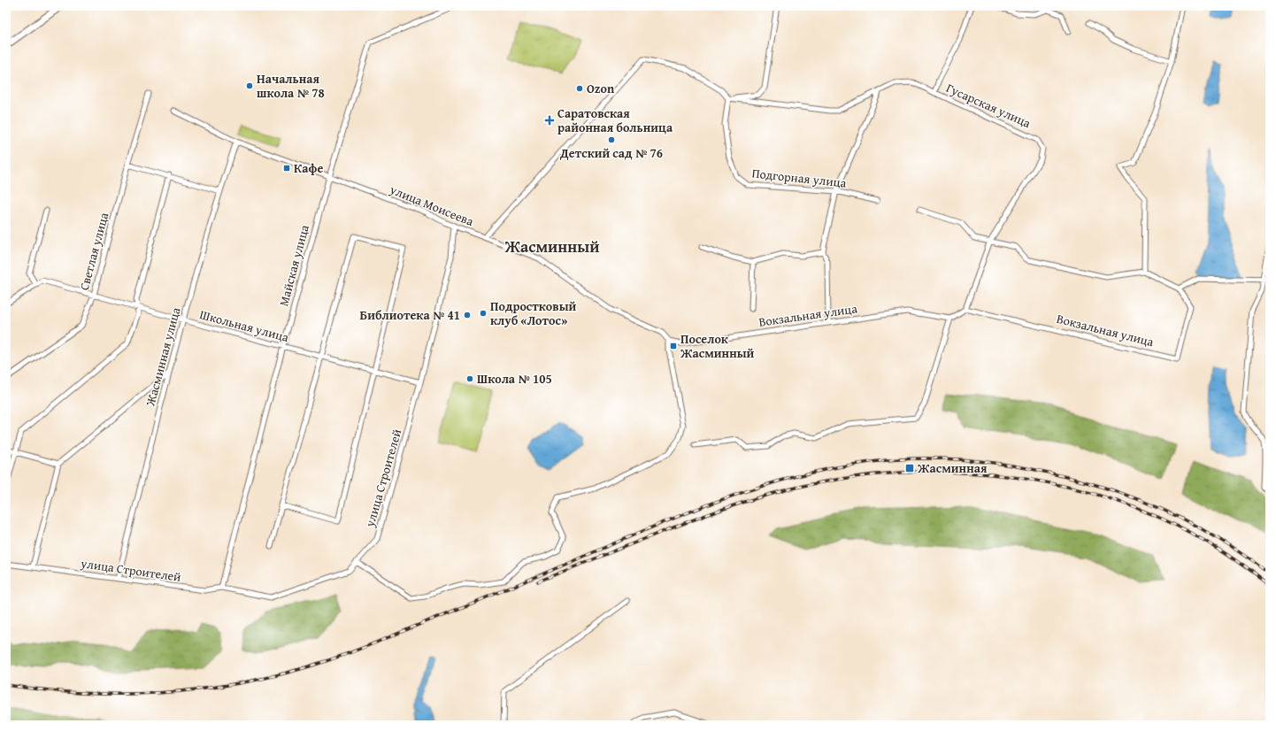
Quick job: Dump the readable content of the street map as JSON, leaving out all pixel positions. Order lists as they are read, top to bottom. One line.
{"streets":{"street":["Гусарская улица","Подгорная улица","улица Моисеева","Светлая улица","Майская улица","Вокзальная улица","Школьная улица","Жасминная улица","улица Строителей"]},"crossings":[["улица Моисеева","Майская улица"],["улица Моисеева","Вокзальная улица"],["улица Моисеева","Жасминная улица"],["улица Моисеева","улица Строителей"],["Светлая улица","Школьная улица"],["Майская улица","Школьная улица"],["Майская улица","улица Строителей"],["Школьная улица","Жасминная улица"],["Школьная улица","улица Строителей"],["Жасминная улица","улица Строителей"]],"districts":["Жасминный"],"places":{"other":["Начальная школа № 78","Ozon","Детский сад № 76","Подростковый клуб «Лотос»","Библиотека № 41","Школа № 105"],"health":["Саратовская районная больница"],"transit":["Кафе","Поселок Жасминный","Жасминная"]}}
